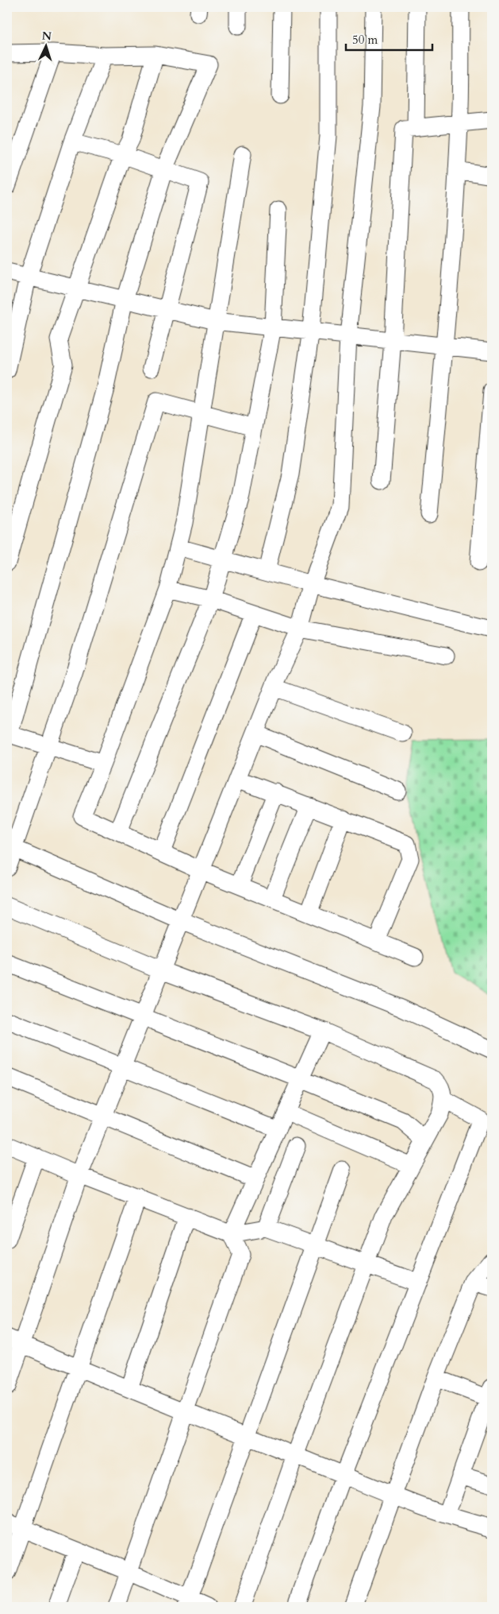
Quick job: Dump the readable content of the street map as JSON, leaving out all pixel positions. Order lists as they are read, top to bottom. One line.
{"scale_bar":"50 m","north":"top"}
